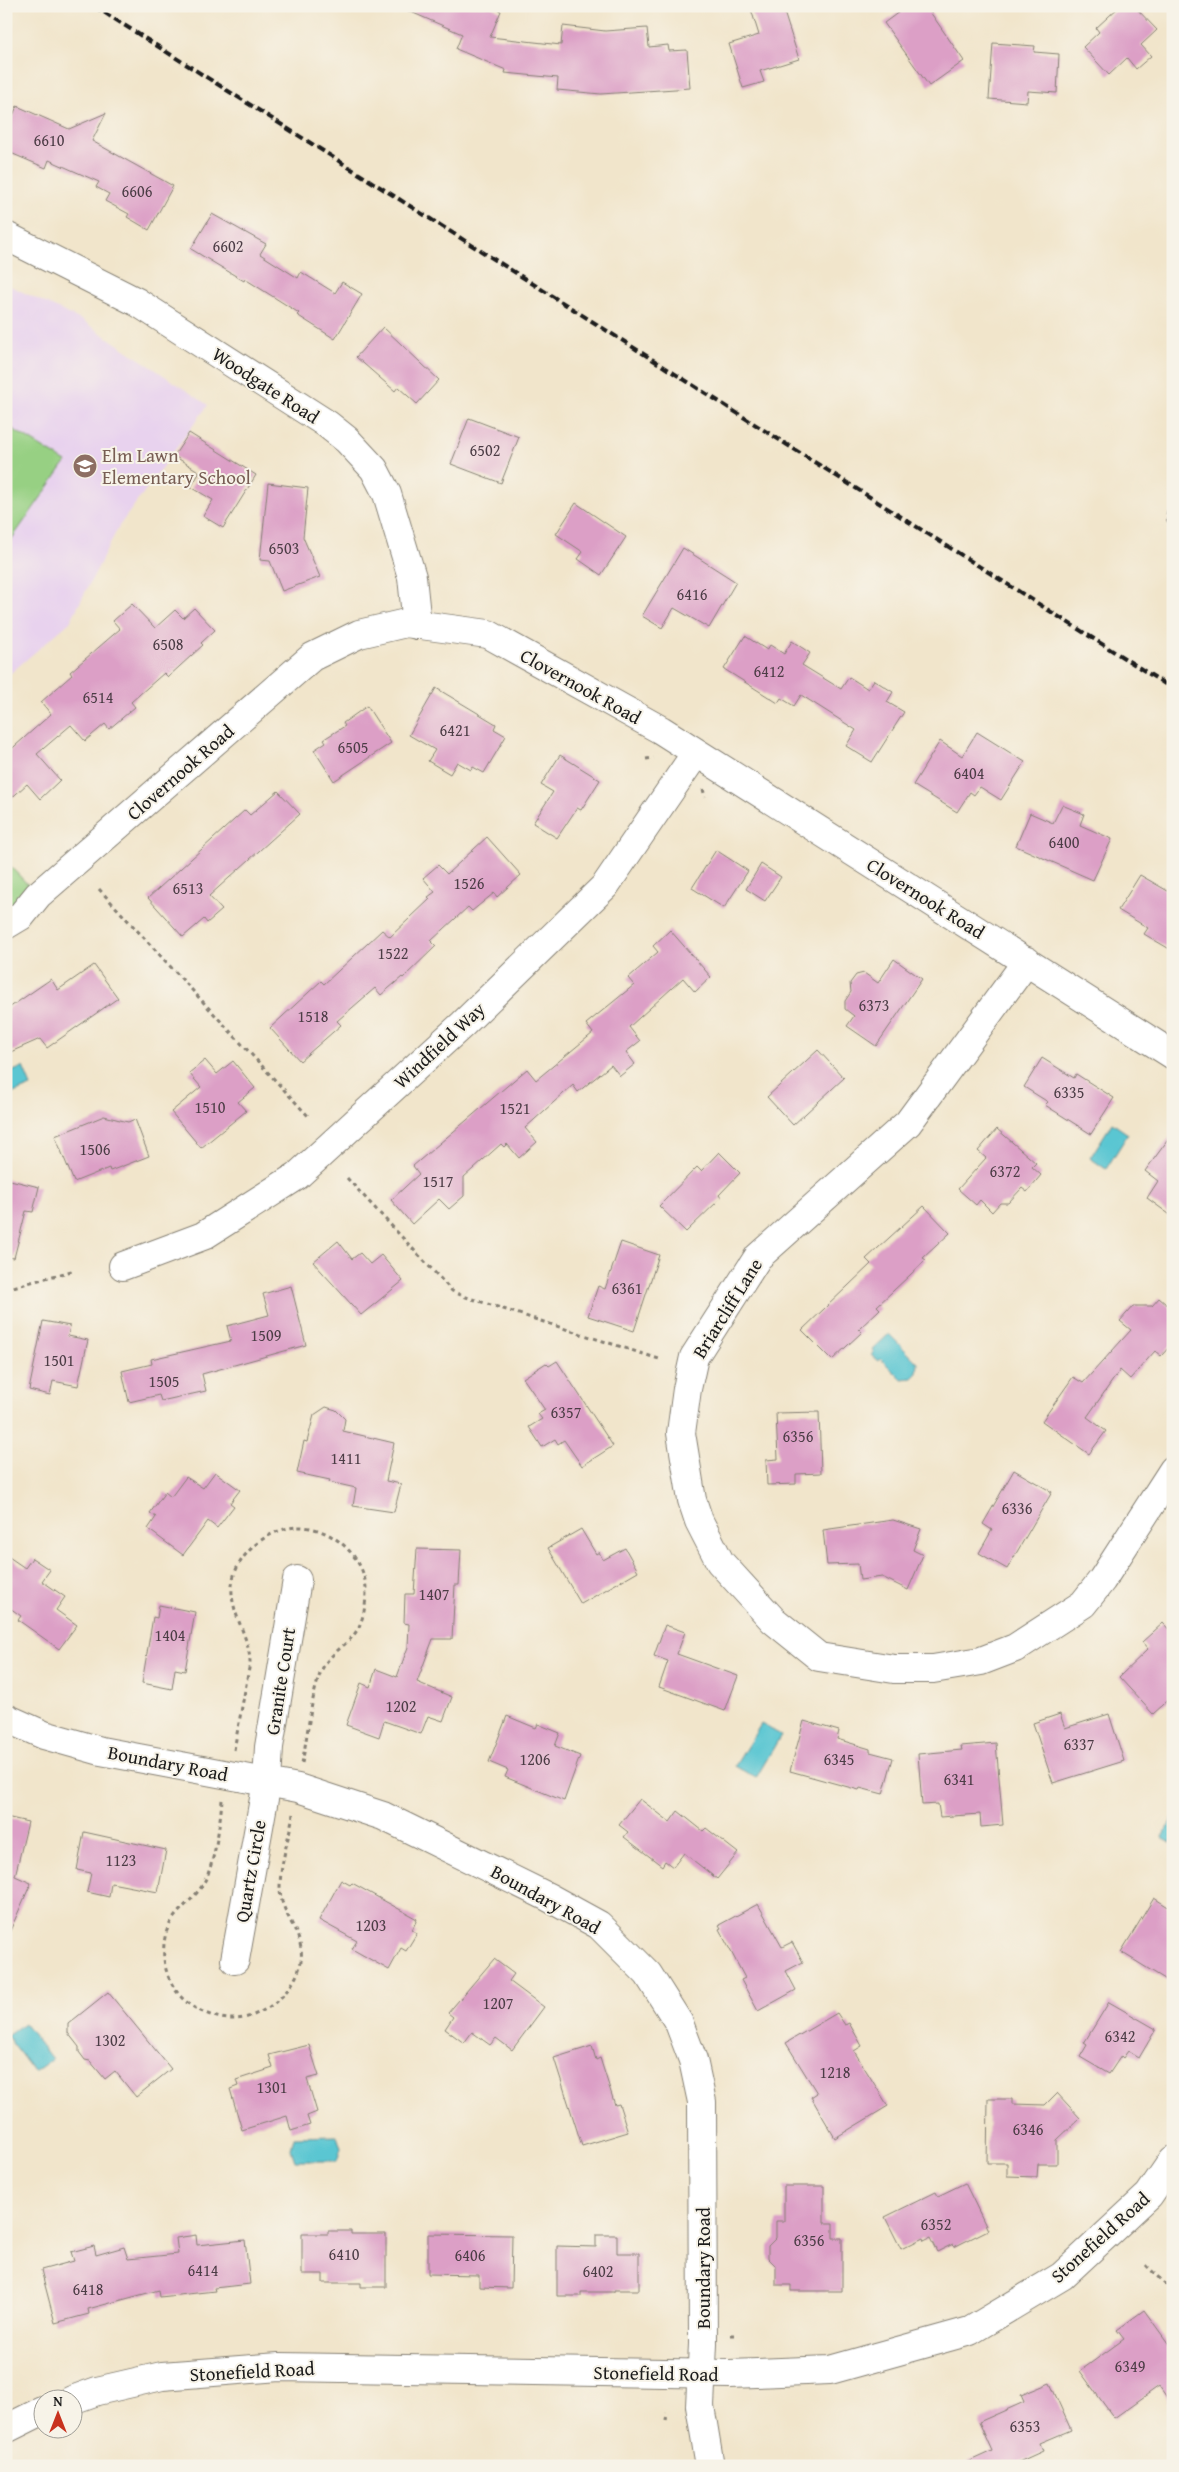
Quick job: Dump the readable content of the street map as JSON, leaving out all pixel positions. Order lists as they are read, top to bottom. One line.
{"streets":{"street":["Woodgate Road","Clovernook Road","Windfield Way","Briarcliff Lane","Granite Court","Boundary Road","Quartz Circle","Stonefield Road"]},"crossings":[["Woodgate Road","Clovernook Road"],["Clovernook Road","Windfield Way"],["Clovernook Road","Briarcliff Lane"],["Granite Court","Boundary Road"],["Granite Court","Quartz Circle"],["Boundary Road","Quartz Circle"],["Boundary Road","Stonefield Road"]],"places":{"school or university":["Elm Lawn Elementary School"]},"house_numbers":["6610","6606","6602","6502","6503","6416","6508","6412","6514","6421","6505","6404","6400","1526","6513","1522","6373","1518","6335","1510","1521","1506","6372","1517","6361","1509","1501","1505","6357","6356","1411","6336","1407","1404","1202","6337","1206","6345","6341","1123","1203","1207","6342","1302","1218","1301","6346","6352","6356","6410","6406","6414","6402","6418","6349","6353"],"north":"top"}
